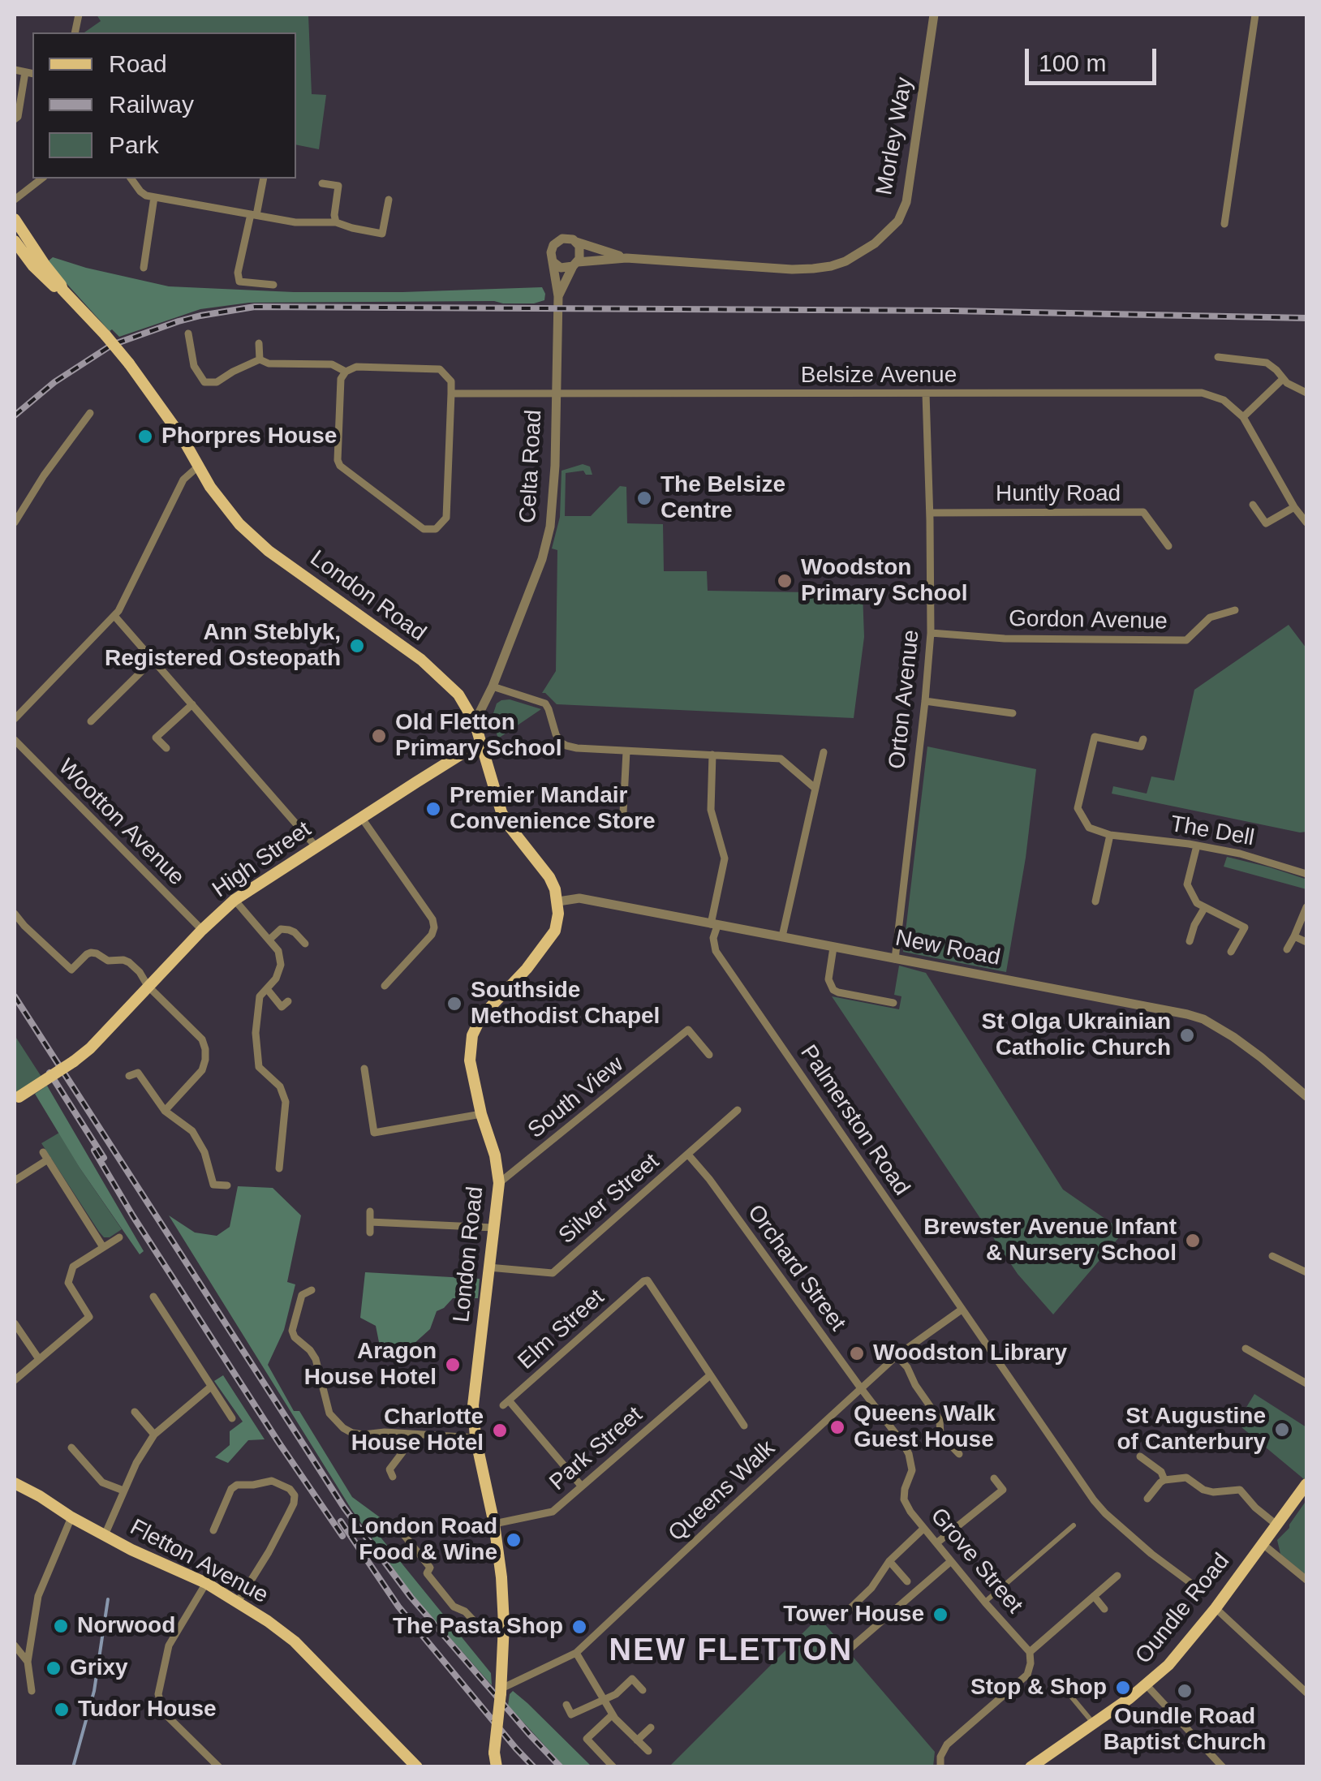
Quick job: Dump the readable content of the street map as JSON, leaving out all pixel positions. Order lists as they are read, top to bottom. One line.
{"streets":{"main road":["London Road","High Street","Fletton Avenue","Oundle Road"],"street":["Morley Way","Belsize Avenue","Celta Road","Huntly Road","Gordon Avenue","Orton Avenue","Wootton Avenue","The Dell","New Road","South View","Palmerston Road","Silver Street","Orchard Street","Elm Street","Park Street","Queens Walk","Grove Street"]},"crossings":[["Morley Way","Celta Road"],["Belsize Avenue","Celta Road"],["Belsize Avenue","Orton Avenue"],["Celta Road","London Road"],["Huntly Road","Orton Avenue"],["London Road","High Street"],["London Road","New Road"],["London Road","South View"],["London Road","Silver Street"],["London Road","Park Street"],["London Road","Queens Walk"],["Gordon Avenue","Orton Avenue"],["Orton Avenue","New Road"],["Wootton Avenue","High Street"],["New Road","Palmerston Road"],["Palmerston Road","Queens Walk"],["Silver Street","Orchard Street"],["Orchard Street","Queens Walk"],["Orchard Street","Grove Street"],["Elm Street","Park Street"]],"districts":["NEW FLETTON"],"places":["Phorpres House","The Belsize Centre","Woodston Primary School","Ann Steblyk, Registered Osteopath","Old Fletton Primary School","Premier Mandair Convenience Store","Southside Methodist Chapel","St Olga Ukrainian Catholic Church","Brewster Avenue Infant & Nursery School","Woodston Library","Aragon House Hotel","Queens Walk Guest House","St Augustine of Canterbury","Charlotte House Hotel","London Road Food & Wine","Tower House","Norwood","The Pasta Shop","Grixy","Stop & Shop","Oundle Road Baptist Church","Tudor House"],"legend":["Road","Railway","Park"],"scale_bar":"100 m"}
